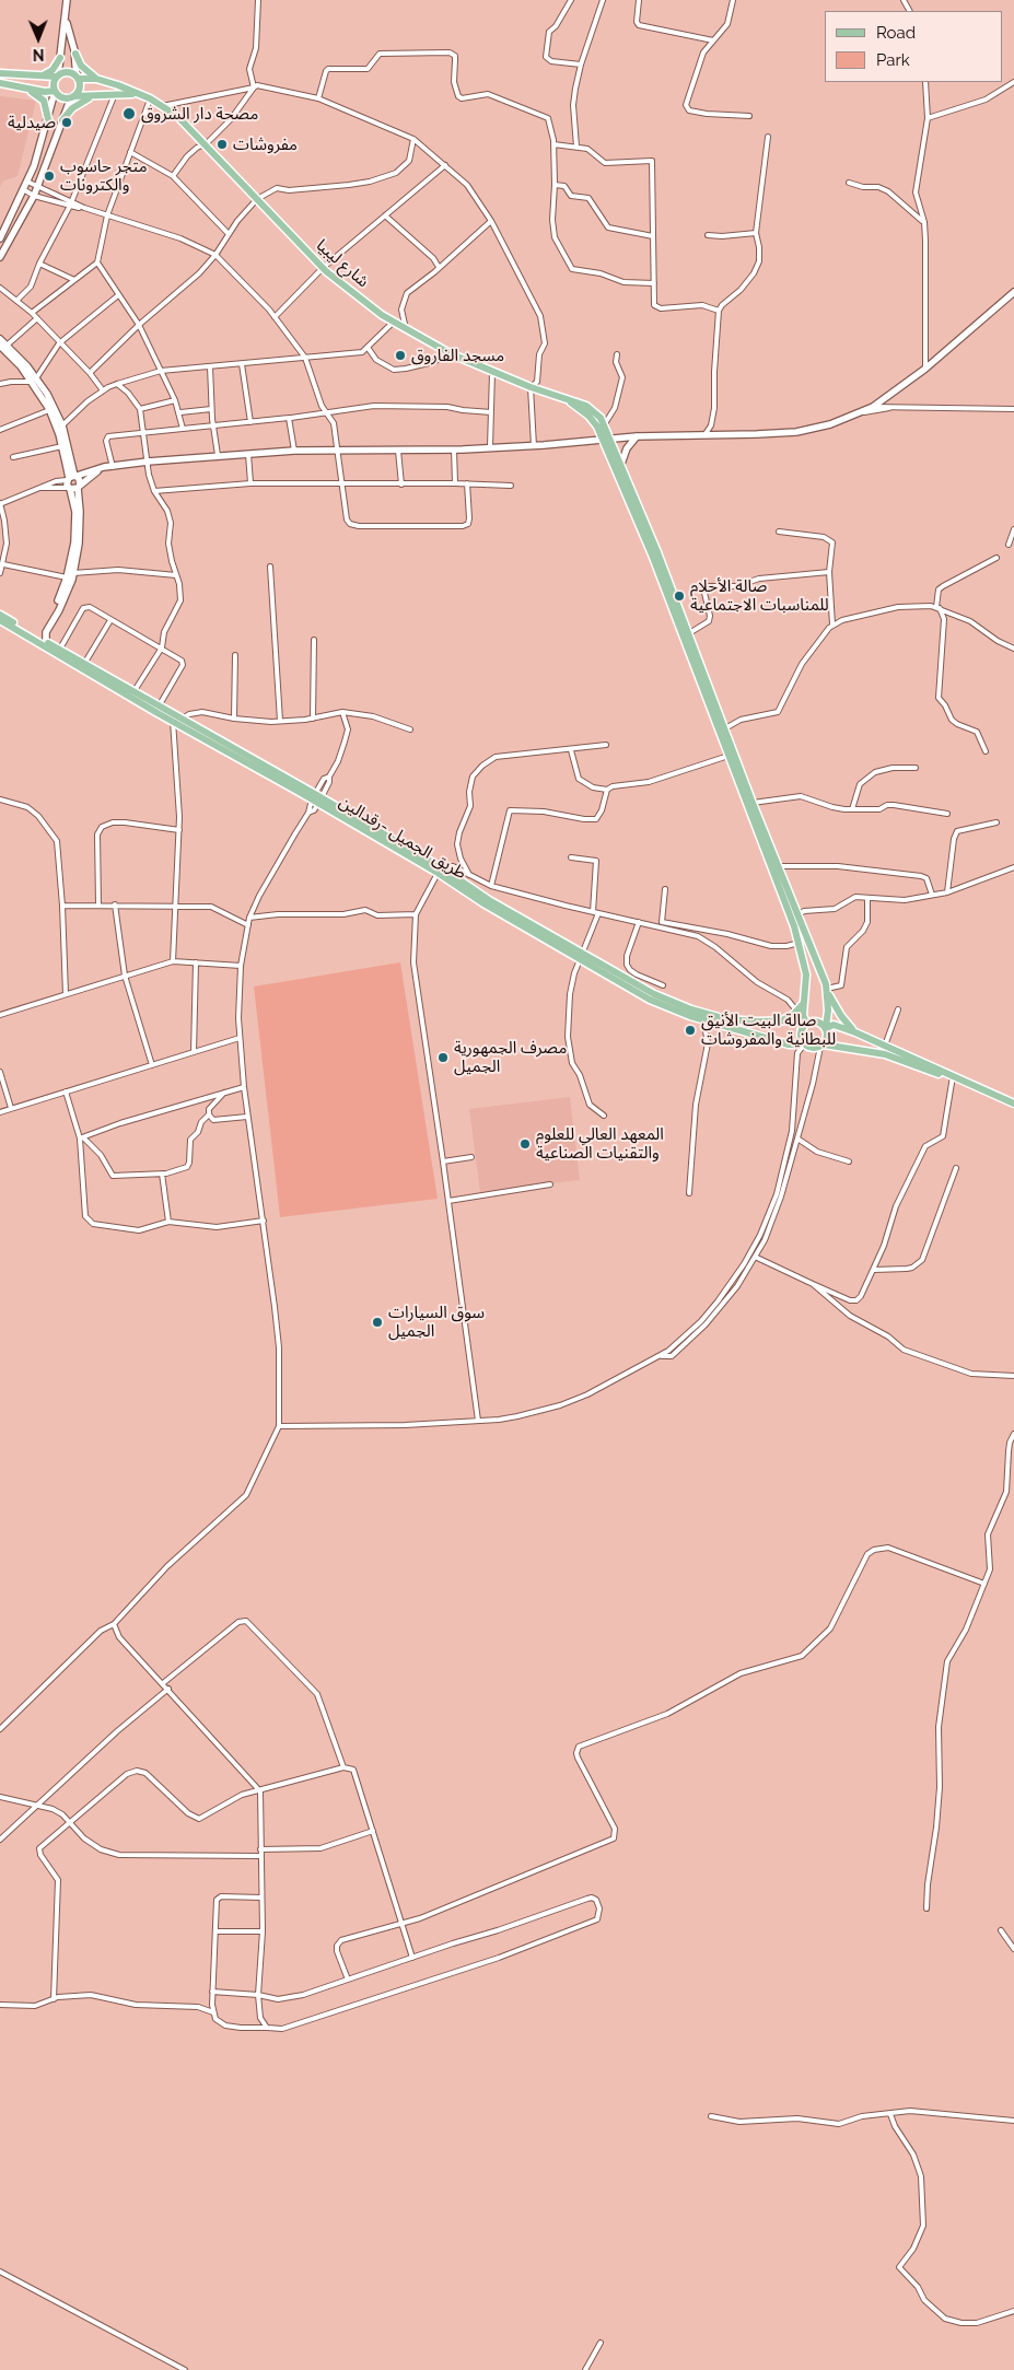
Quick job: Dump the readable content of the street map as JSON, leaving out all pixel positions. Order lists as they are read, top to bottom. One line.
{"streets":{"main road":["شارع ليبيا","طريق الجميل -رقدالين"]},"places":["مصحة دار الشروق","صيدلية","مفروشات","متجر حاسوب والكترونات","مسجد الفاروق","صالة الأحلام للمناسبات الاجتماعية","صالة البيت الأنيق للبطانية والمفروشات","مصرف الجمهورية الجميل","المعهد العالي للعلوم والتقنيات الصناعية","سوق السيارات الجميل"],"legend":["Road","Park"],"north":"bottom"}
